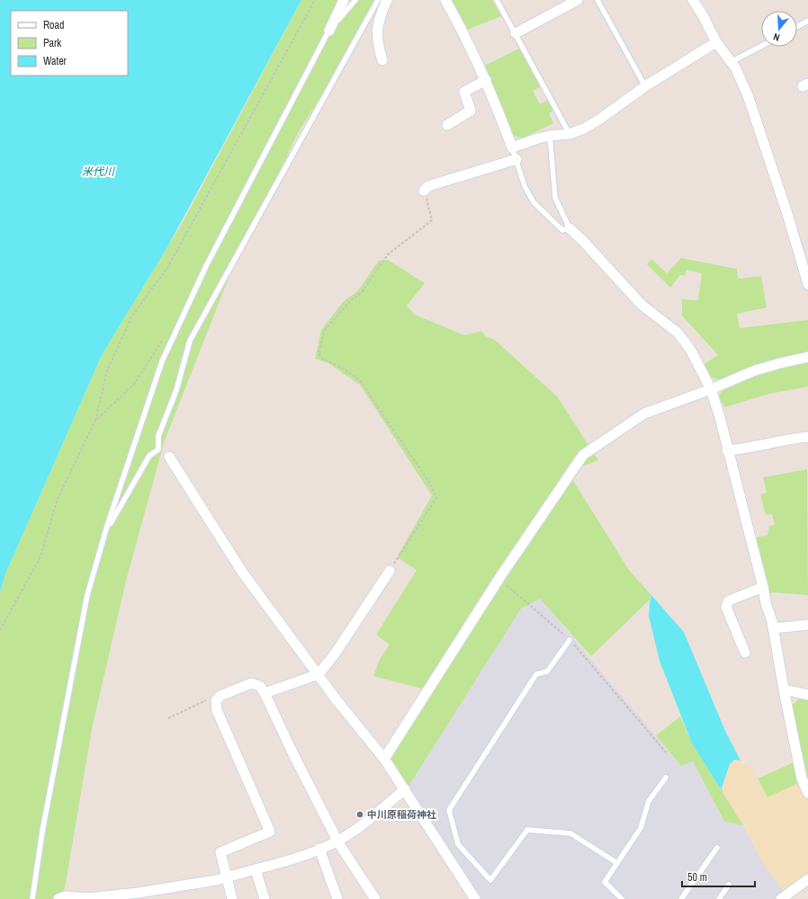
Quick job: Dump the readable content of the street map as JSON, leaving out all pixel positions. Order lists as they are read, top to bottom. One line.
{"water":["米代川"],"places":["中川原稲荷神社"],"legend":["Road","Park","Water"],"scale_bar":"50 m","north":"bottom"}
